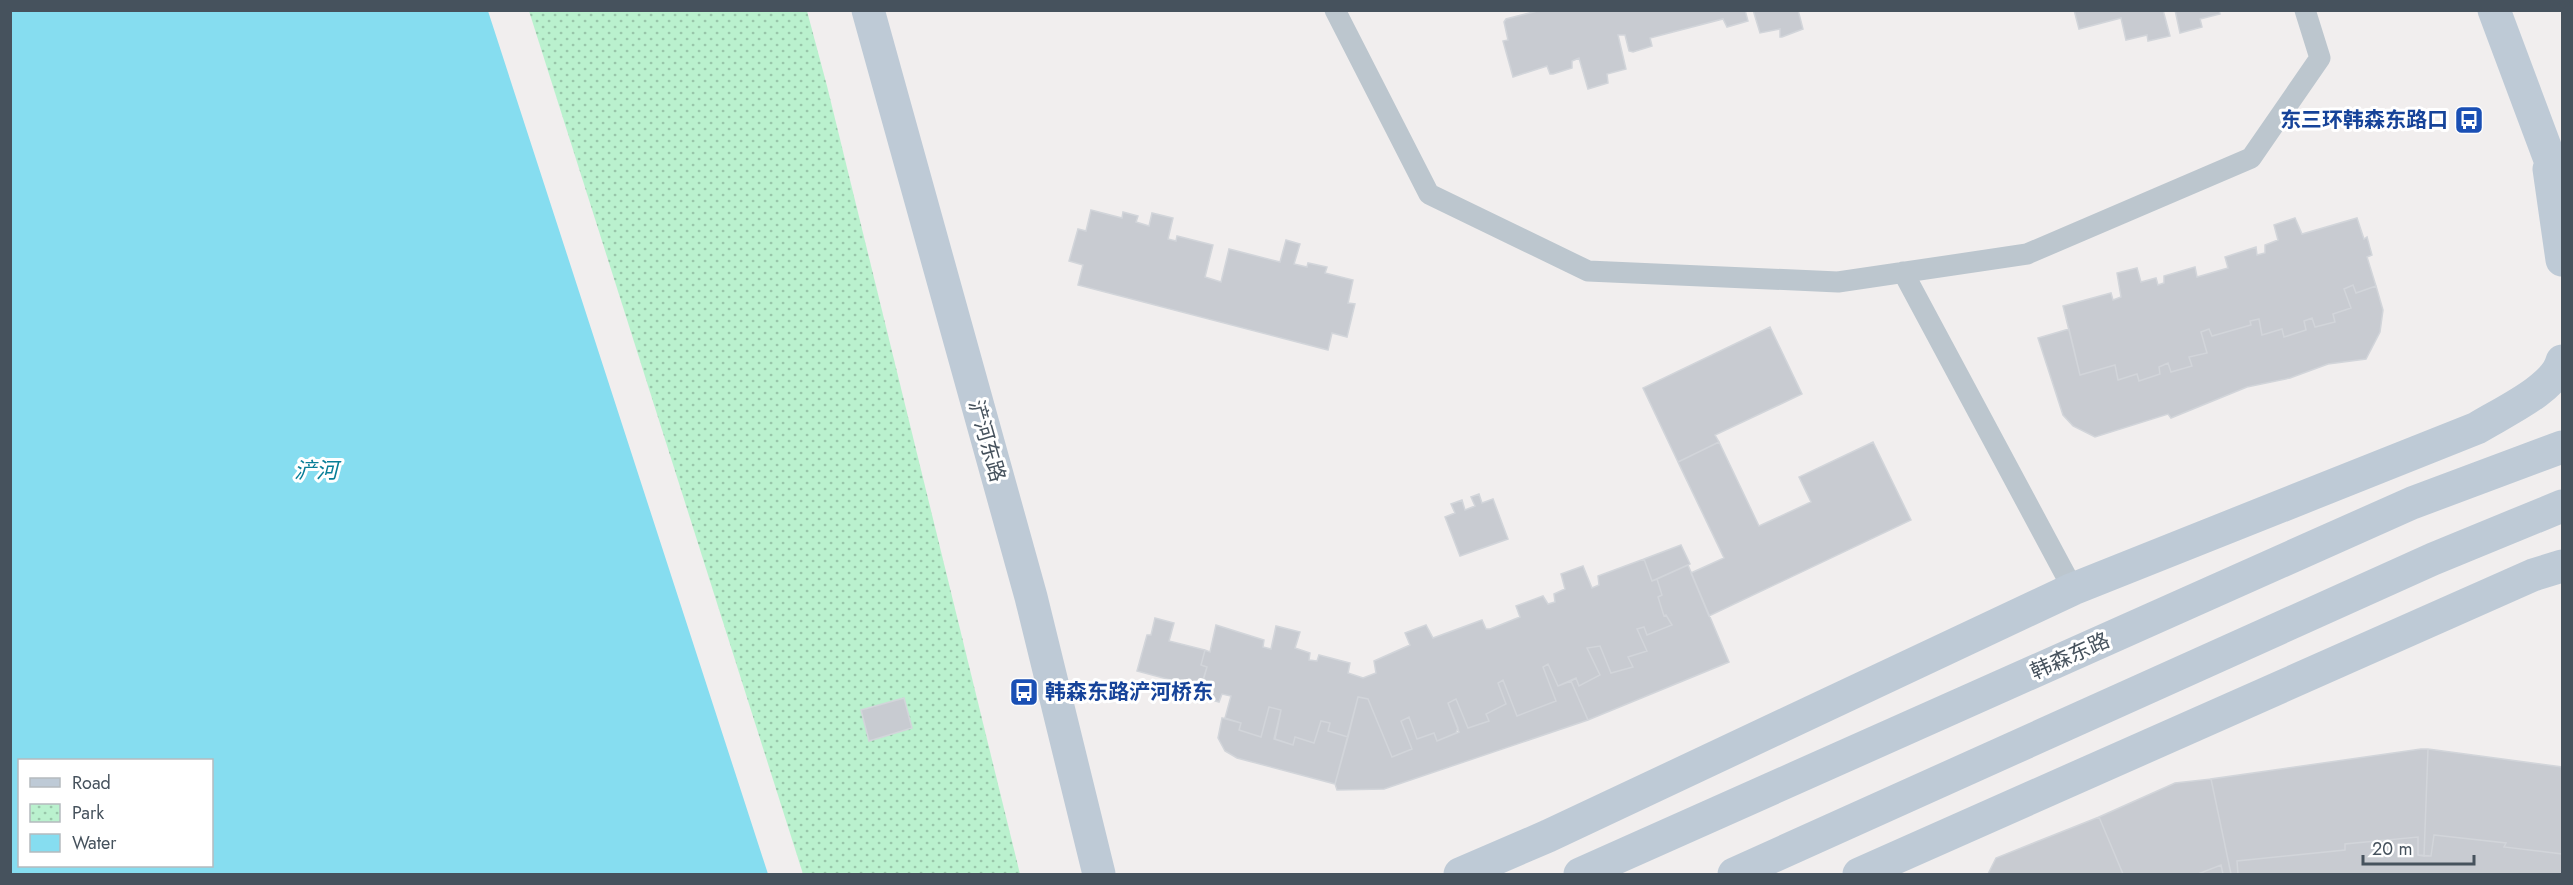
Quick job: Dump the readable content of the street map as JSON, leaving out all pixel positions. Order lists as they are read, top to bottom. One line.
{"streets":{"main road":["浐河东路","韩森东路"]},"water":["浐河"],"places":{"bus stop":["东三环韩森东路口","韩森东路浐河桥东"]},"legend":["Road","Park","Water"],"scale_bar":"20 m"}
